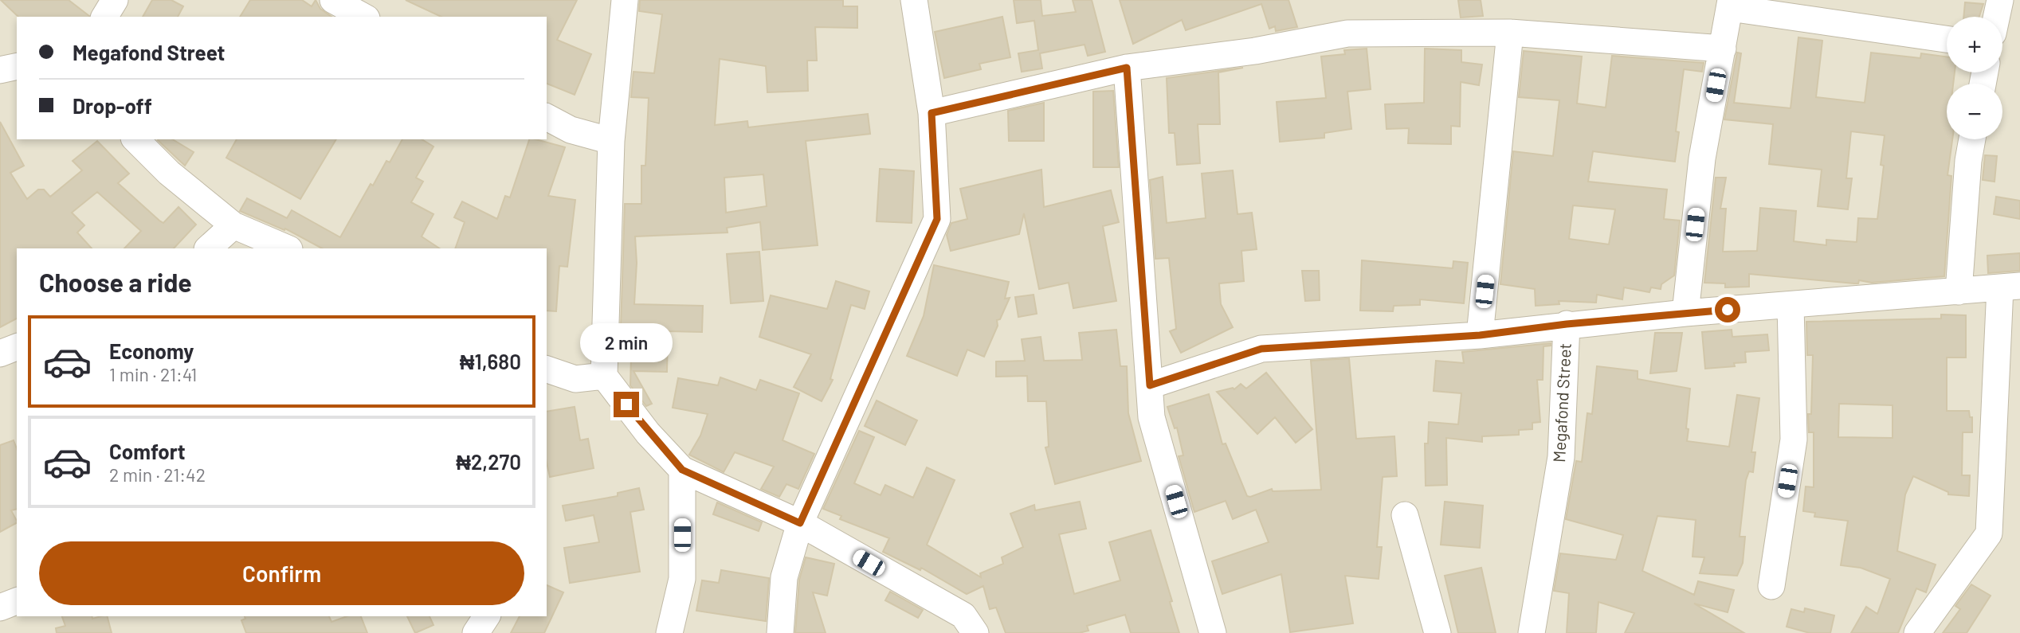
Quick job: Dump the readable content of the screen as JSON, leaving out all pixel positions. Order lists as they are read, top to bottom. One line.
{"streets":{"street":["Megafond Street"]},"page":{"map_buttons":["+","−"],"banner":["Megafond Street","Drop-off"],"heading":"Choose a ride","list":[{"name":"Economy","note":"1 min · 21:41","value":"₦1,680"},{"name":"Comfort","note":"2 min · 21:42","value":"₦2,270"}],"bubble":"2 min","buttons":"Confirm"}}
